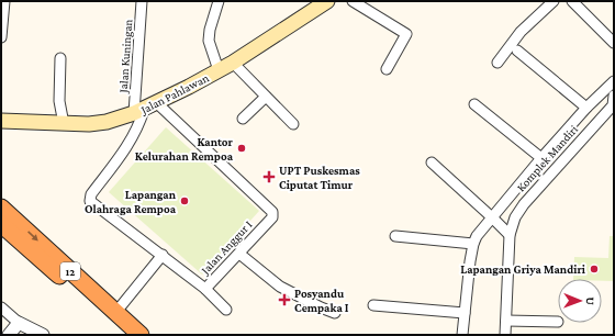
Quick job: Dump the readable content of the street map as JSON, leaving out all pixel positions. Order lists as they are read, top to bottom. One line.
{"streets":{"highway":["12"],"main road":["Jalan Pahlawan"],"street":["Jalan Kuningan","Komplek Mandiri","Jalan Anggur I"]},"crossings":[["Jalan Kuningan","Jalan Pahlawan"],["Jalan Kuningan","Jalan Anggur I"],["Jalan Pahlawan","Jalan Anggur I"]],"places":{"other":["Kantor Kelurahan Rempoa","Lapangan Olahraga Rempoa","Lapangan Griya Mandiri"],"health":["UPT Puskesmas Ciputat Timur","Posyandu Cempaka I"]},"north":"right"}
